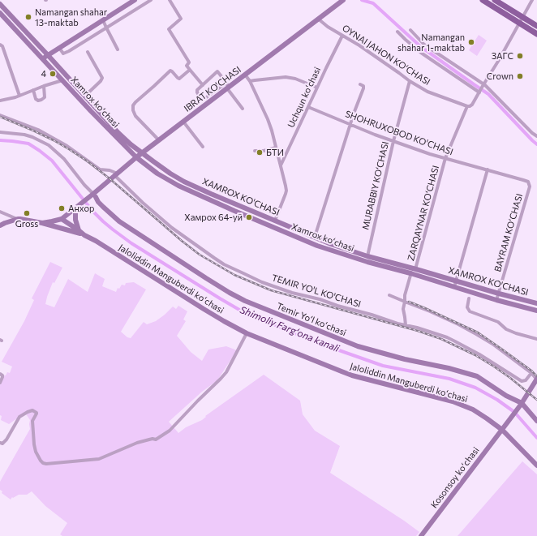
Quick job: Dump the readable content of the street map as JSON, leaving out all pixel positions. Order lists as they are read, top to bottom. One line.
{"streets":{"main road":["IBRAT KO'CHASI","Xamrox koʻchasi","XAMROX KO'CHASI","Jaloliddin Manguberdi koʻchasi","Temir Yoʻl koʻchasi","Kosonsoy koʻchasi"],"street":["OYNAI JAHON KO‘CHASI","Uchqun koʻchasi","SHOHRUXOBOD KO'CHASI","MURABBIY KO‘CHASI","ZARQAYNAR KO‘CHASI","BAYRAM KO‘CHASI","TEMIR YO'L KO'CHASI"]},"crossings":[["OYNAI JAHON KO‘CHASI","IBRAT KO'CHASI"],["OYNAI JAHON KO‘CHASI","Uchqun koʻchasi"],["OYNAI JAHON KO‘CHASI","MURABBIY KO‘CHASI"],["OYNAI JAHON KO‘CHASI","ZARQAYNAR KO‘CHASI"],["IBRAT KO'CHASI","Xamrox koʻchasi"],["IBRAT KO'CHASI","XAMROX KO'CHASI"],["IBRAT KO'CHASI","Jaloliddin Manguberdi koʻchasi"],["IBRAT KO'CHASI","TEMIR YO'L KO'CHASI"],["IBRAT KO'CHASI","Temir Yoʻl koʻchasi"],["Uchqun koʻchasi","SHOHRUXOBOD KO'CHASI"],["SHOHRUXOBOD KO'CHASI","MURABBIY KO‘CHASI"],["SHOHRUXOBOD KO'CHASI","ZARQAYNAR KO‘CHASI"],["SHOHRUXOBOD KO'CHASI","BAYRAM KO‘CHASI"],["MURABBIY KO‘CHASI","XAMROX KO'CHASI"],["XAMROX KO'CHASI","ZARQAYNAR KO‘CHASI"],["XAMROX KO'CHASI","BAYRAM KO‘CHASI"],["Jaloliddin Manguberdi koʻchasi","Kosonsoy koʻchasi"],["Temir Yoʻl koʻchasi","Kosonsoy koʻchasi"]],"water":["Shimoliy Fargʻona kanali"],"places":["Namangan shahar 13-maktab","Namangan shahar 1-maktab","ЗАГС","4","Crown","БТИ","Анхор","Gross","Хамрох 64-уй"]}
